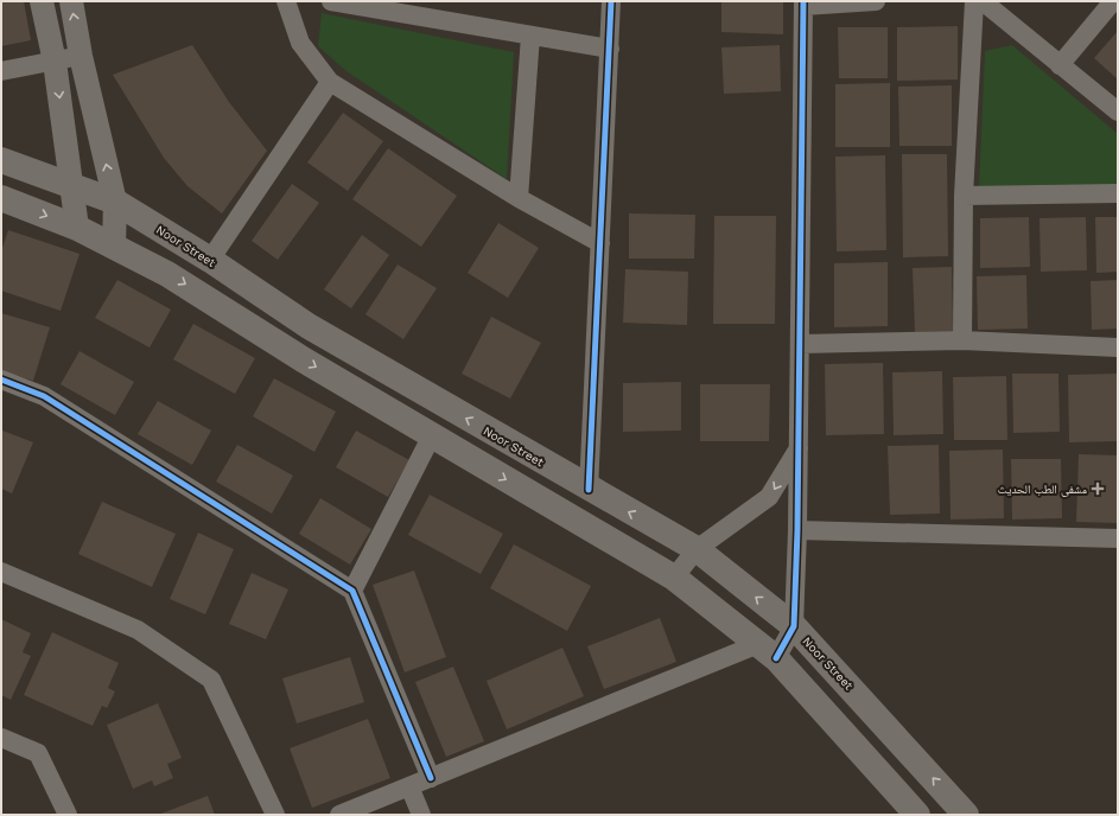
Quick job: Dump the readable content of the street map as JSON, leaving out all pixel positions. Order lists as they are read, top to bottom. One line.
{"streets":{"main road":["Noor Street"]},"places":{"health":["مشفى الطب الحديث"]}}
